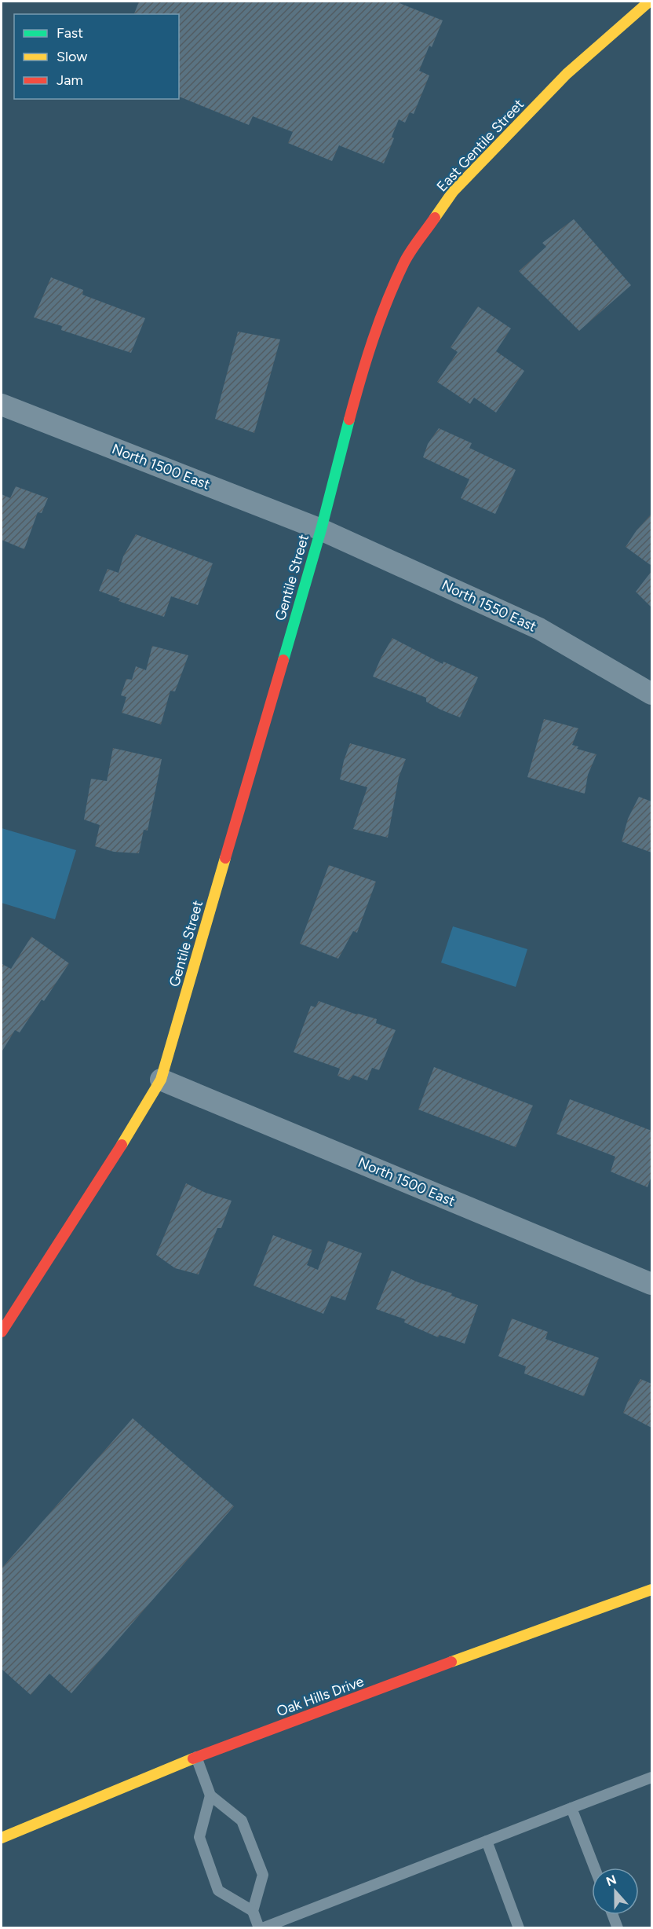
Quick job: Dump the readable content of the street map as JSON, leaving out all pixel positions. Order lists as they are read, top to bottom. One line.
{"streets":{"street":["East Gentile Street","North 1500 East","Gentile Street","North 1550 East","Oak Hills Drive"]},"crossings":[["East Gentile Street","North 1500 East"],["East Gentile Street","Gentile Street"],["East Gentile Street","North 1550 East"],["North 1500 East","Gentile Street"],["North 1500 East","North 1550 East"],["Gentile Street","North 1550 East"]],"legend":["Fast","Slow","Jam"],"north":"top"}
